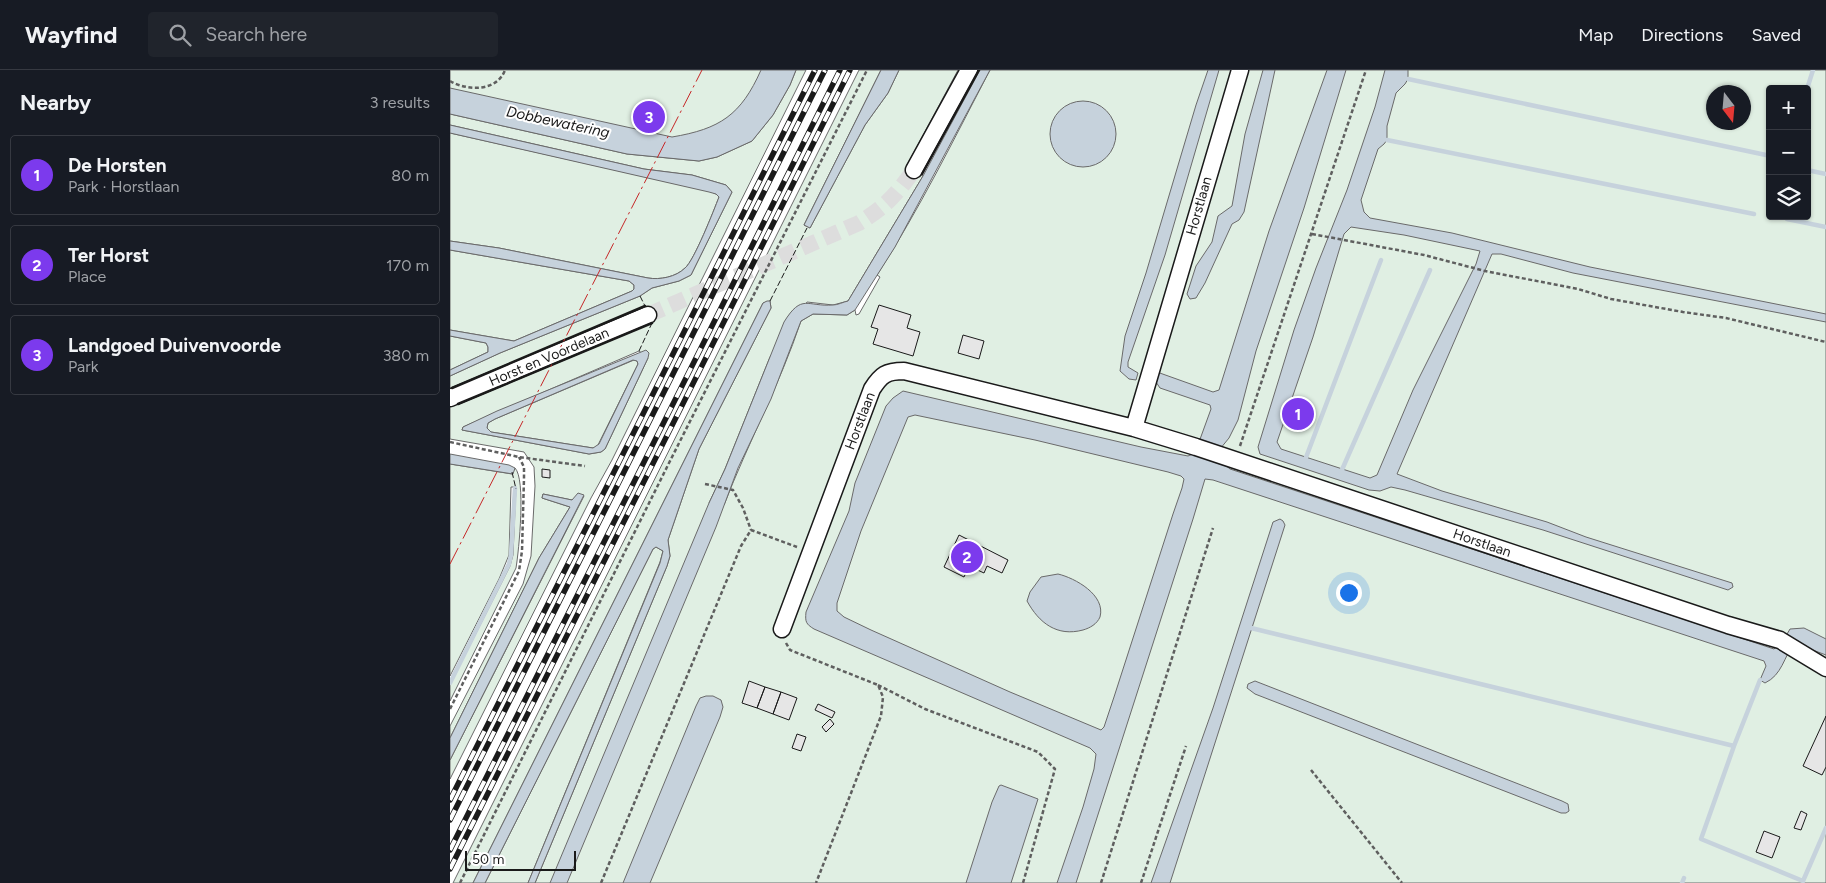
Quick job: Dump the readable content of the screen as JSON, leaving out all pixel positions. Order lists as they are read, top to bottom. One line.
{"streets":{"street":["Horstlaan","Horst en Voordelaan"]},"water":["Dobbewatering"],"scale_bar":"50 m","north":"bottom","page":{"header":"Wayfind","search":"Search here","nav":["Map","Directions","Saved"],"heading":["Nearby","3 results"],"map_buttons":["+","−"],"pins":["3","1","2"],"list":[{"mark":"1","name":"De Horsten","note":"Park · Horstlaan","value":"80 m"},{"mark":"2","name":"Ter Horst","note":"Place","value":"170 m"},{"mark":"3","name":"Landgoed Duivenvoorde","note":"Park","value":"380 m"}],"scale":"50 m"}}
